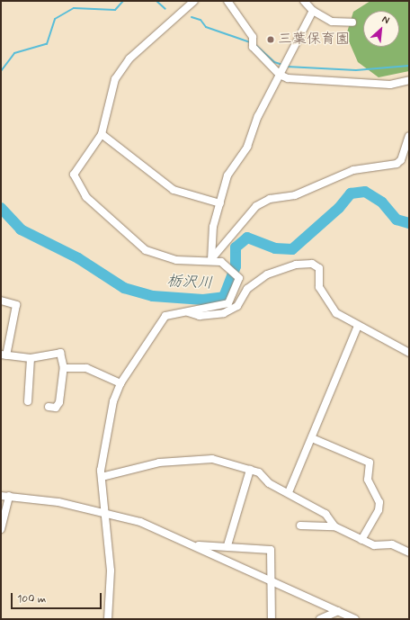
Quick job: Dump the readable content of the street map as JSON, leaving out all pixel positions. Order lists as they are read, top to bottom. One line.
{"water":["栃沢川"],"places":["三葉保育園"],"scale_bar":"100 m","north":"top right"}
